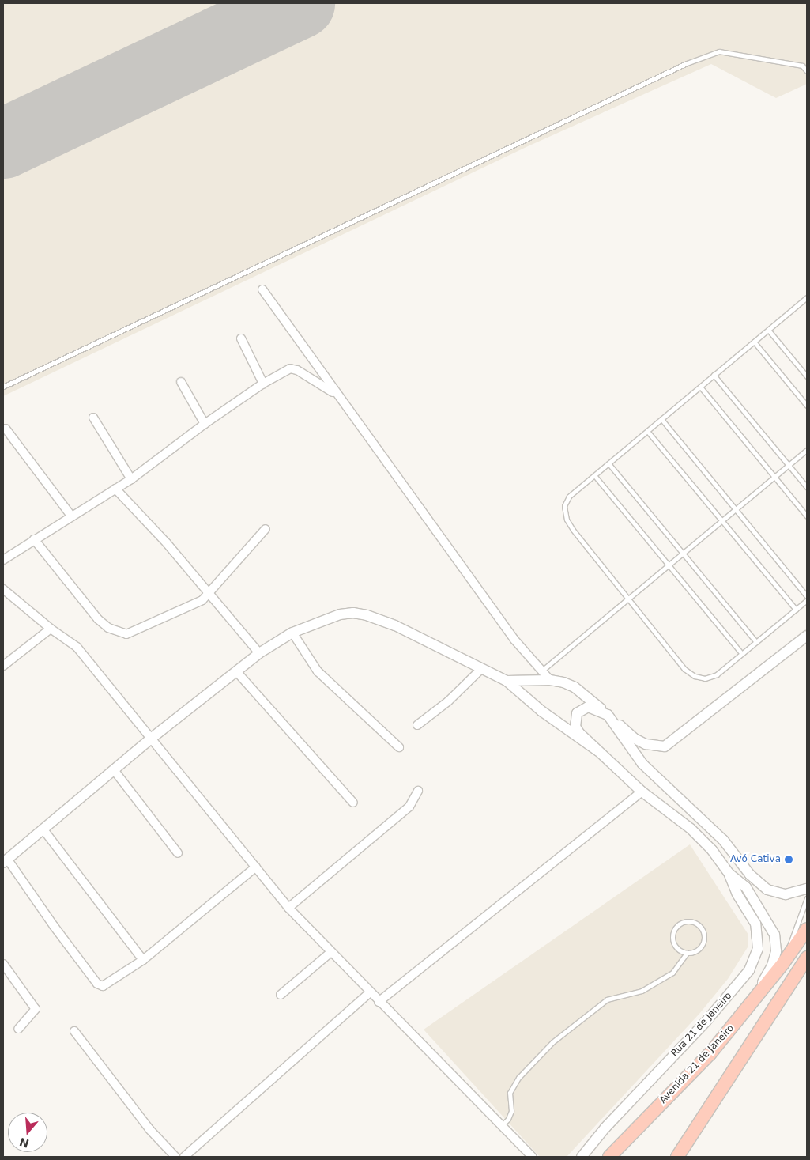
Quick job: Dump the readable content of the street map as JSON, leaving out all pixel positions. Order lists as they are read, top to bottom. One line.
{"streets":{"main road":["Avenida 21 de Janeiro"],"street":["Rua 21 de Janeiro"]},"places":["Avó Cativa"],"north":"bottom"}
